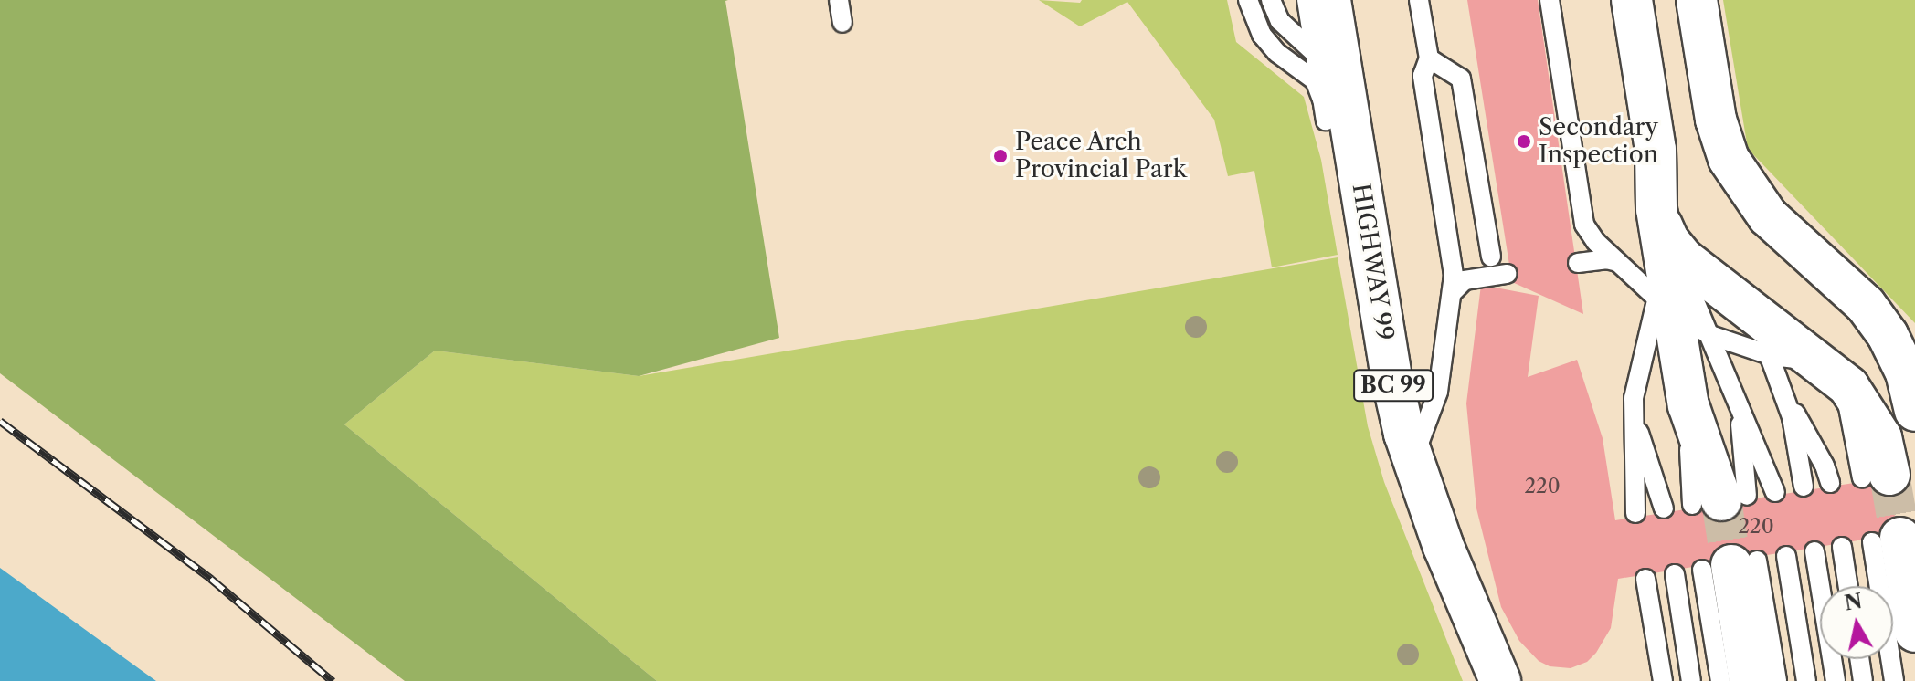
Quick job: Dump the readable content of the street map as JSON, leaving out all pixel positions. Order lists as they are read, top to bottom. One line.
{"streets":{"highway":["HIGHWAY 99","BC 99"]},"crossings":[["HIGHWAY 99","BC 99"]],"places":["Secondary Inspection","Peace Arch Provincial Park"],"house_numbers":["220","220"],"north":"top"}
